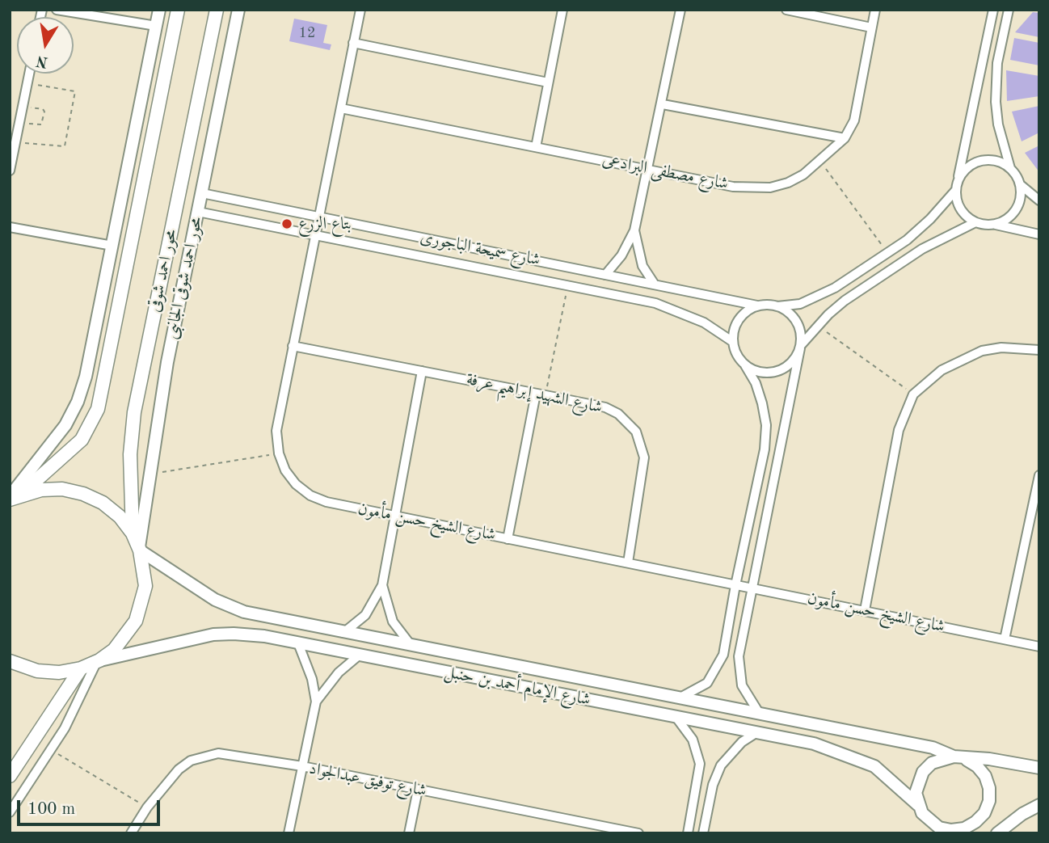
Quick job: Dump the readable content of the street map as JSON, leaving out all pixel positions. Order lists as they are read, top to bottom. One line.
{"streets":{"main road":["محور احمد شوقى"],"street":["شارع مصطفى البرادعى","شارع سميحة الباجورى","محور احمد شوقى الجانبى","شارع الشهيد إبراهيم عرفة","شارع الشيخ حسن مأمون","شارع الإمام أحمد بن حنبل","شارع توفيق عبدالجواد"]},"crossings":[["شارع مصطفى البرادعى","شارع الشيخ حسن مأمون"],["شارع سميحة الباجورى","محور احمد شوقى الجانبى"],["شارع سميحة الباجورى","شارع الشيخ حسن مأمون"],["محور احمد شوقى الجانبى","شارع الإمام أحمد بن حنبل"],["شارع الشهيد إبراهيم عرفة","شارع الشيخ حسن مأمون"]],"places":["بتاع الزرع"],"house_numbers":["12"],"scale_bar":"100 m","north":"bottom"}
